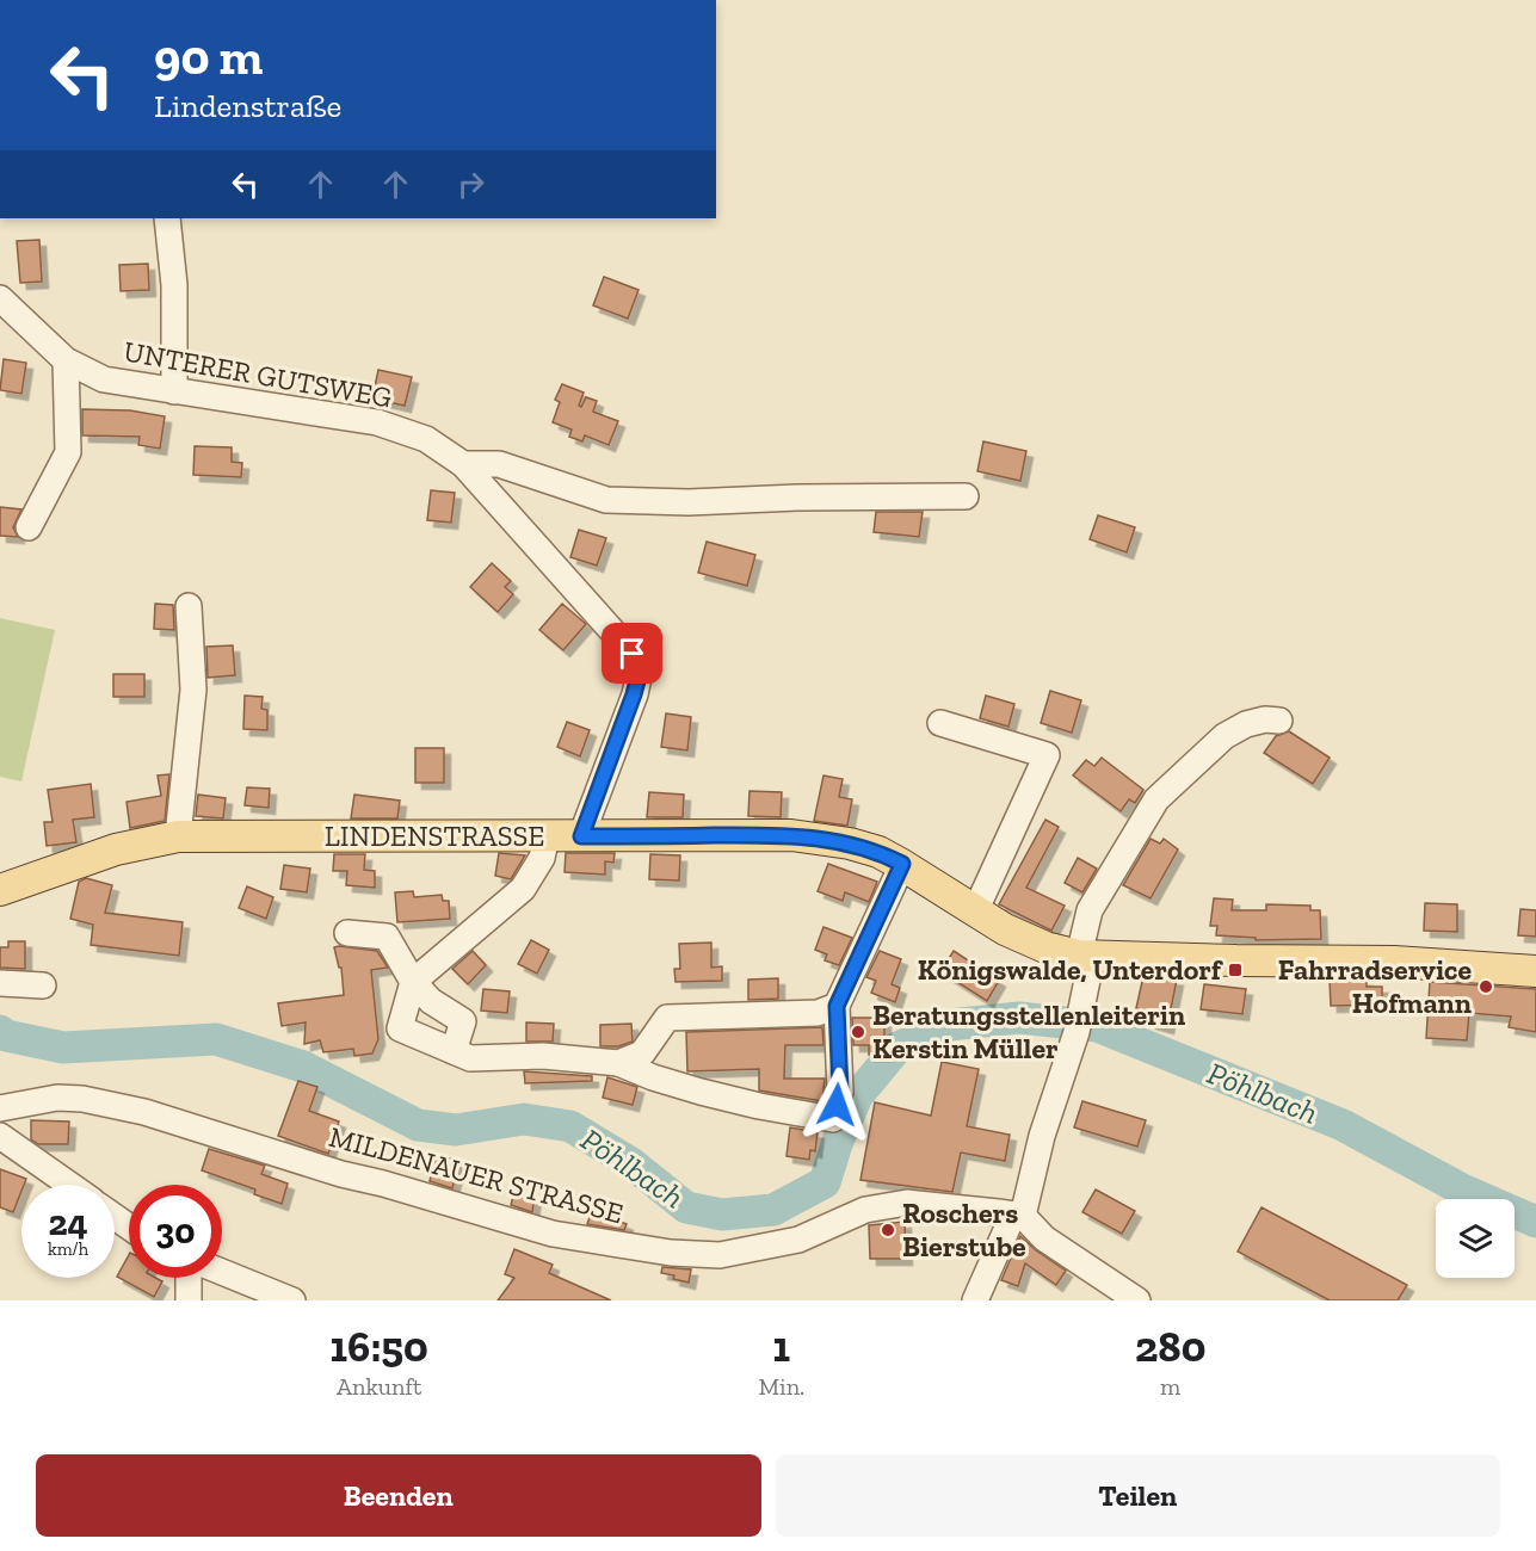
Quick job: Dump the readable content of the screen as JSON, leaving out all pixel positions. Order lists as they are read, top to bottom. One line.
{"streets":{"main road":["LINDENSTRASSE"],"street":["UNTERER GUTSWEG","MILDENAUER STRASSE"]},"crossings":[["UNTERER GUTSWEG","LINDENSTRASSE"]],"water":["Pöhlbach"],"places":{"transit":["Königswalde, Unterdorf"],"other":["Fahrradservice Hofmann","Beratungsstellenleiterin Kerstin Müller","Roschers Bierstube"]},"page":{"turn":["90 m","Lindenstraße"],"speed":"24 km/h","limit":"30","eta":["16:50","Ankunft","1","Min.","280","m"],"buttons":["Beenden","Teilen"]}}
